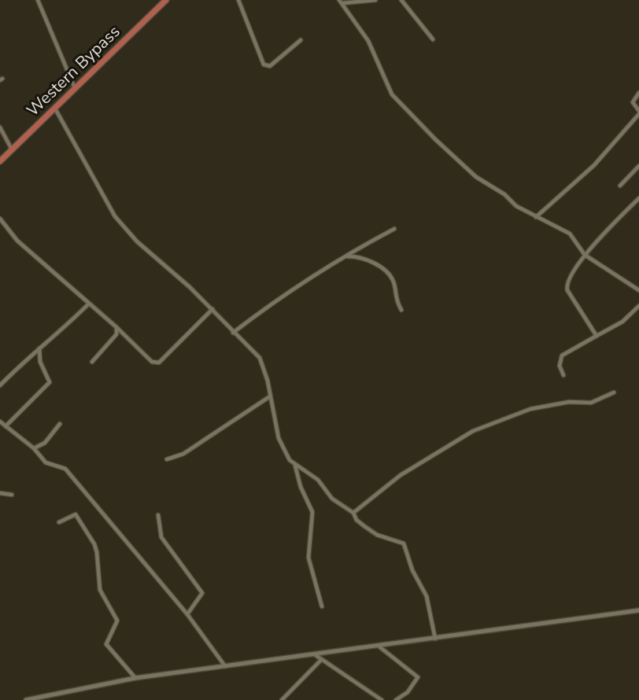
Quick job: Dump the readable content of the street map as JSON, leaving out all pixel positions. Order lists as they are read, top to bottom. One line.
{"streets":{"main road":["Western Bypass"]}}
